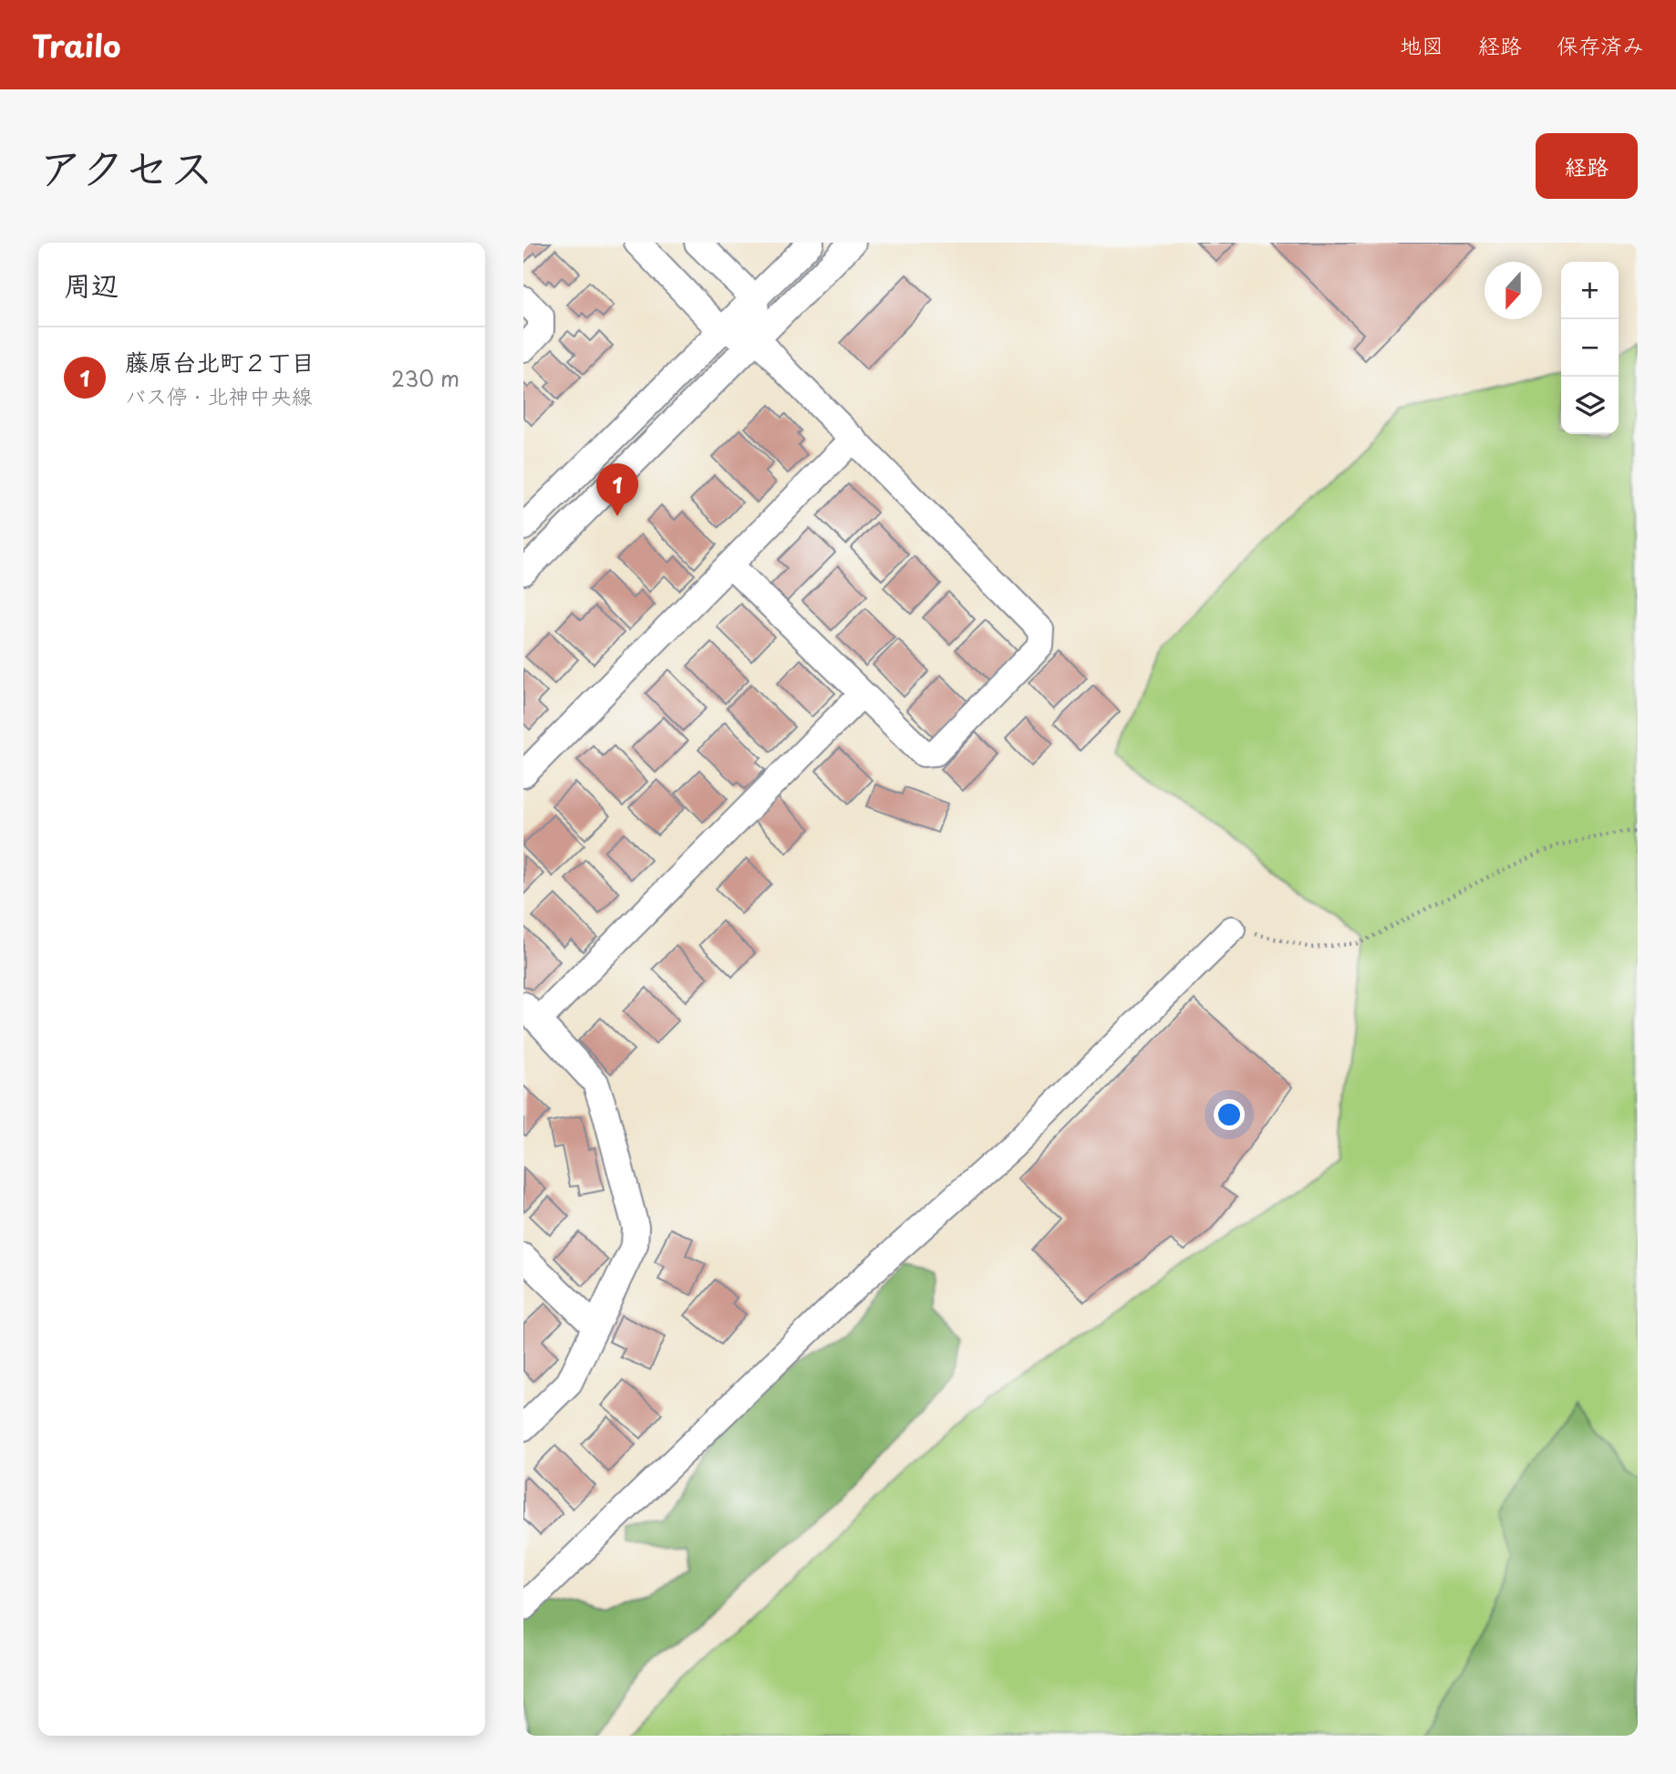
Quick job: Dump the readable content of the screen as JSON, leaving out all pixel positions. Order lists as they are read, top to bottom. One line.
{"north":"bottom","page":{"header":"Trailo","nav":["地図","経路","保存済み"],"title":"アクセス","buttons":"経路","heading":"周辺","map_buttons":["+","−"],"list":[{"mark":"1","name":"藤原台北町２丁目","note":"バス停 · 北神中央線","value":"230 m"}],"pins":"1"}}
